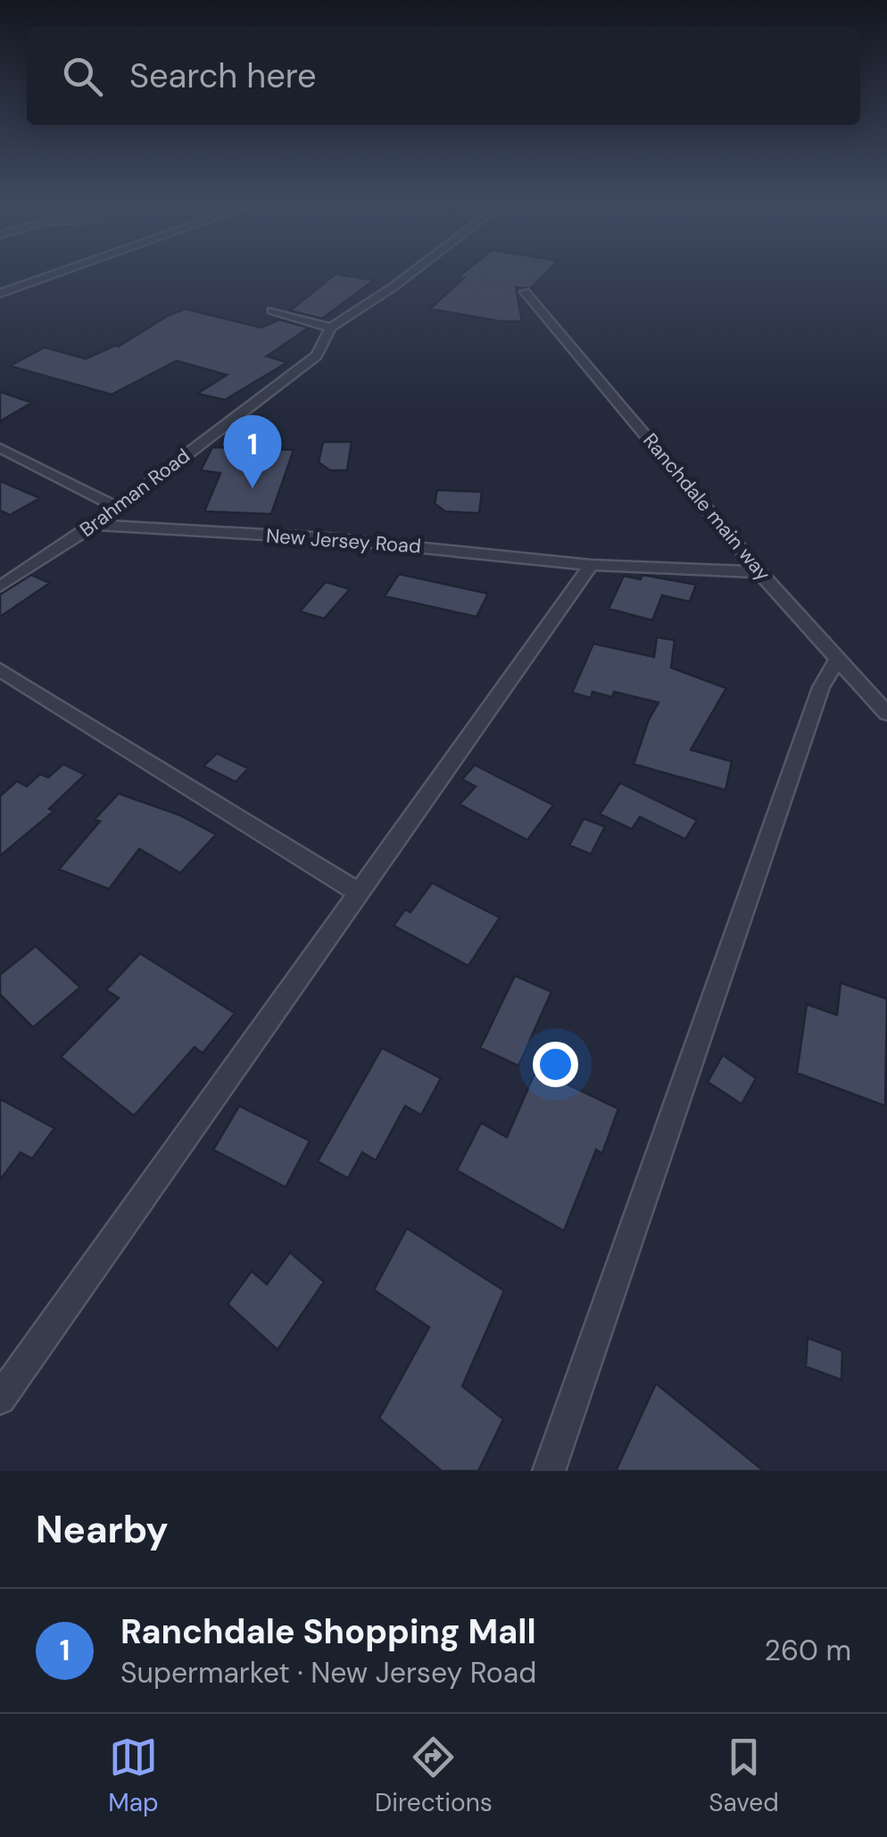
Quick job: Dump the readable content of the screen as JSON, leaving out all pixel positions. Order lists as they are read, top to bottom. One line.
{"streets":{"street":["Brahman Road","Ranchdale main way","New Jersey Road"]},"crossings":[["Brahman Road","New Jersey Road"],["Ranchdale main way","New Jersey Road"]],"page":{"search":"Search here","pins":"1","heading":"Nearby","list":[{"mark":"1","name":"Ranchdale Shopping Mall","note":"Supermarket · New Jersey Road","value":"260 m"}],"nav":["Map","Directions","Saved"]}}
